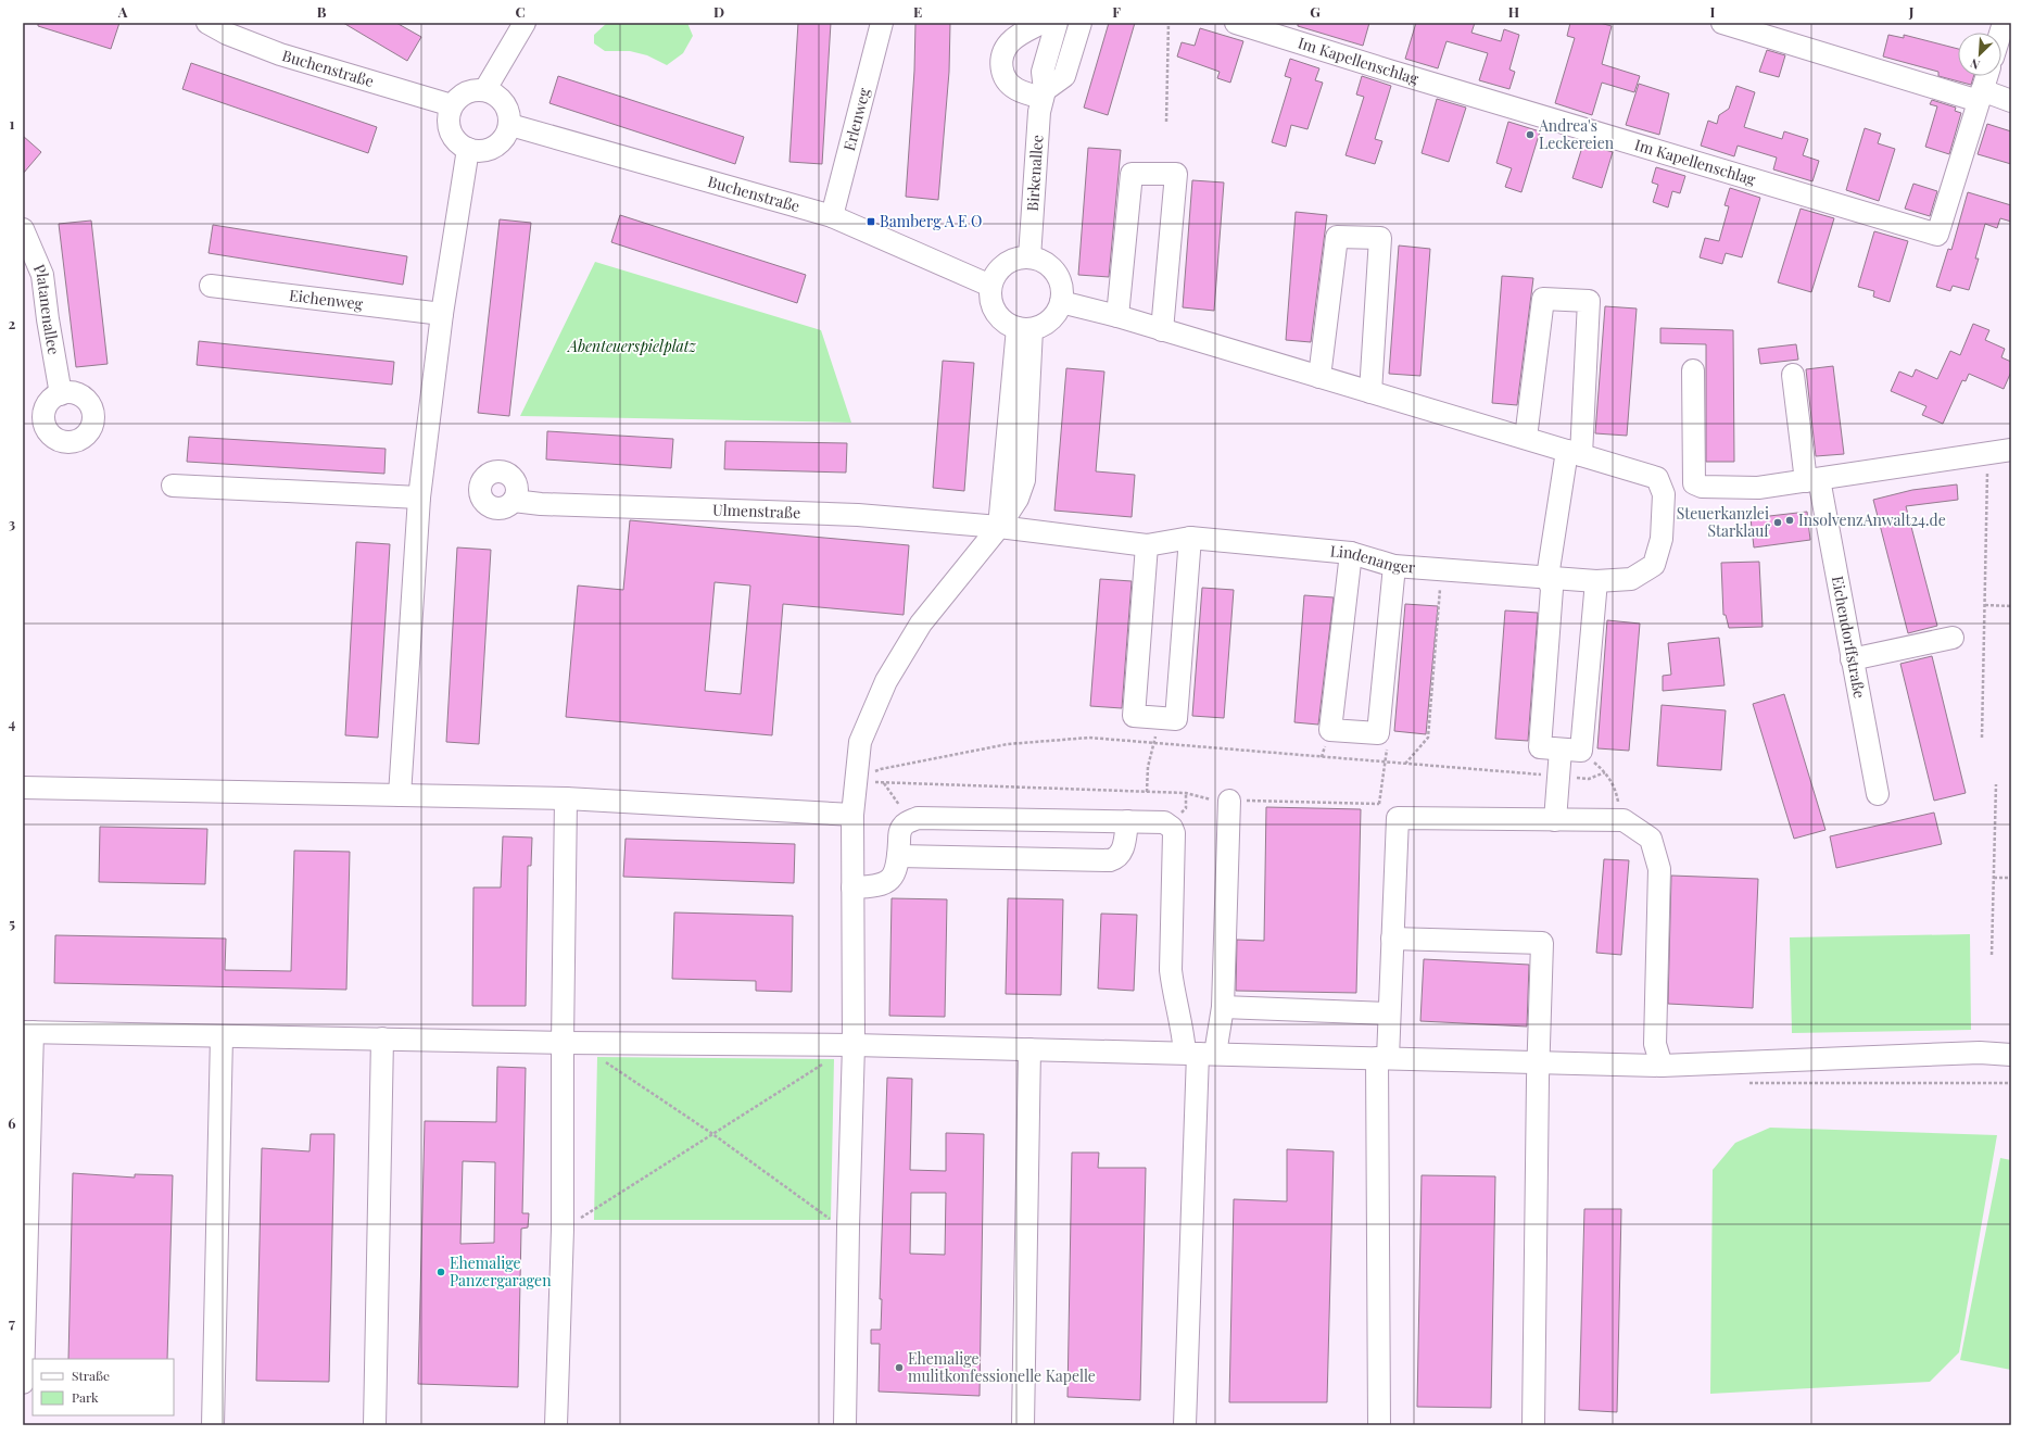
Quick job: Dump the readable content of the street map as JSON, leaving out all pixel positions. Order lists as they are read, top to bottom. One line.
{"streets":{"street":["Im Kapellenschlag","Buchenstraße","Erlenweg","Birkenallee","Eichenweg","Platanenallee","Ulmenstraße","Lindenanger","Eichendorffstraße"]},"crossings":[["Buchenstraße","Erlenweg"],["Buchenstraße","Birkenallee"],["Ulmenstraße","Lindenanger"]],"parks":["Abenteuerspielplatz"],"places":{"other":["Andrea's Leckereien","InsolvenzAnwalt24.de","Steuerkanzlei Starklauf","Ehemalige Panzergaragen","Ehemalige mulitkonfessionelle Kapelle"],"transit":["Bamberg A E O"]},"legend":["Straße","Park"],"north":"bottom left","grid":{"columns":["A","B","C","D","E","F","G","H","I","J"],"rows":["1","2","3","4","5","6","7"]}}
